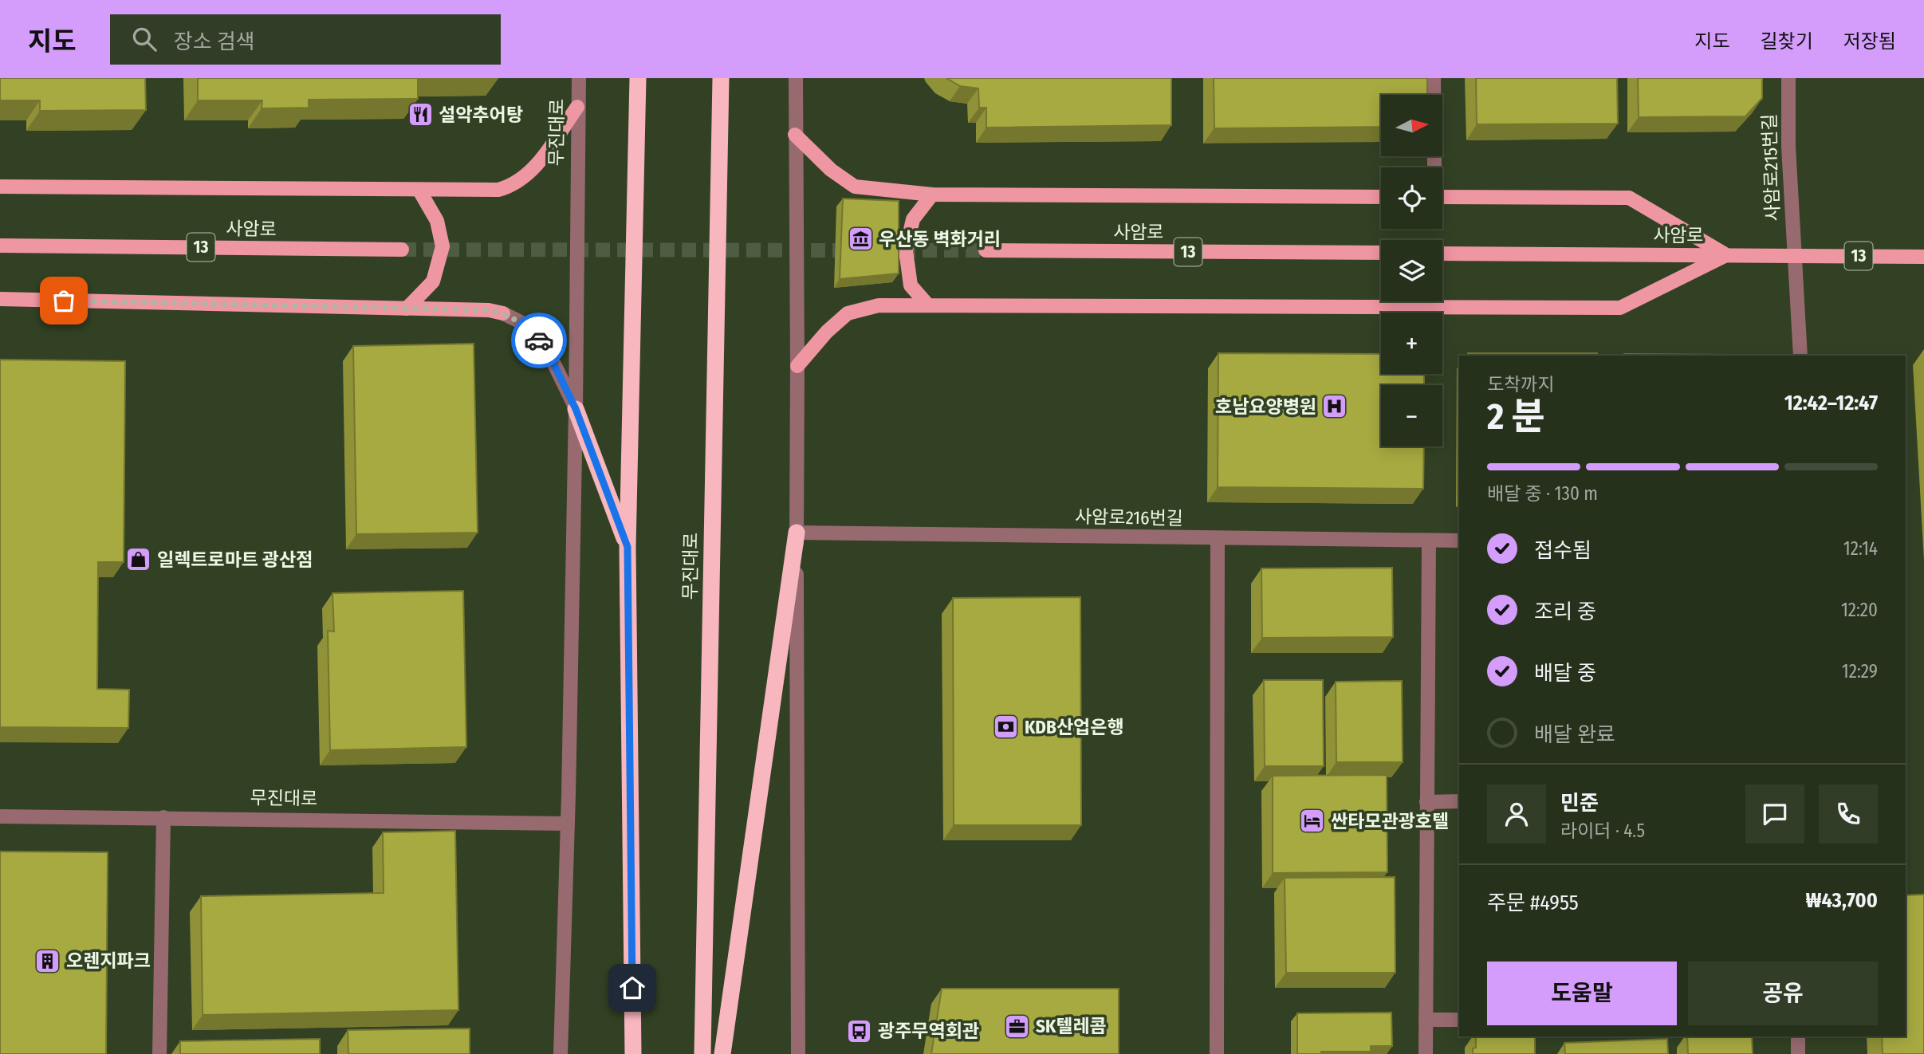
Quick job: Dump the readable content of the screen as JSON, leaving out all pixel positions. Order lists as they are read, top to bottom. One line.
{"streets":{"highway":["무진대로"],"main road":["사암로","13"],"street":["사암로215번길","사암로216번길"]},"crossings":[["사암로215번길","사암로"]],"places":{"restaurant":["설악추어탕"],"museum":["우산동 벽화거리"],"hospital":["호남요양병원"],"shop":["일렉트로마트 광산점"],"bank":["KDB산업은행"],"hotel":["싼타모관광호텔"],"building":["오렌지파크"],"office":["SK텔레콤"],"bus stop":["광주무역회관"]},"north":"right","page":{"header":"지도","search":"장소 검색","nav":["지도","길찾기","저장됨"],"map_buttons":["+","−"],"heading":["2 분","도착까지","12:42–12:47"],"panel":["민준","라이더 · 4.5","주문 #4955","₩43,700"],"bar":"배달 중 · 130 m","list":[["접수됨","12:14"],["조리 중","12:20"],["배달 중","12:29"],"배달 완료"],"buttons":["도움말","공유"]}}
